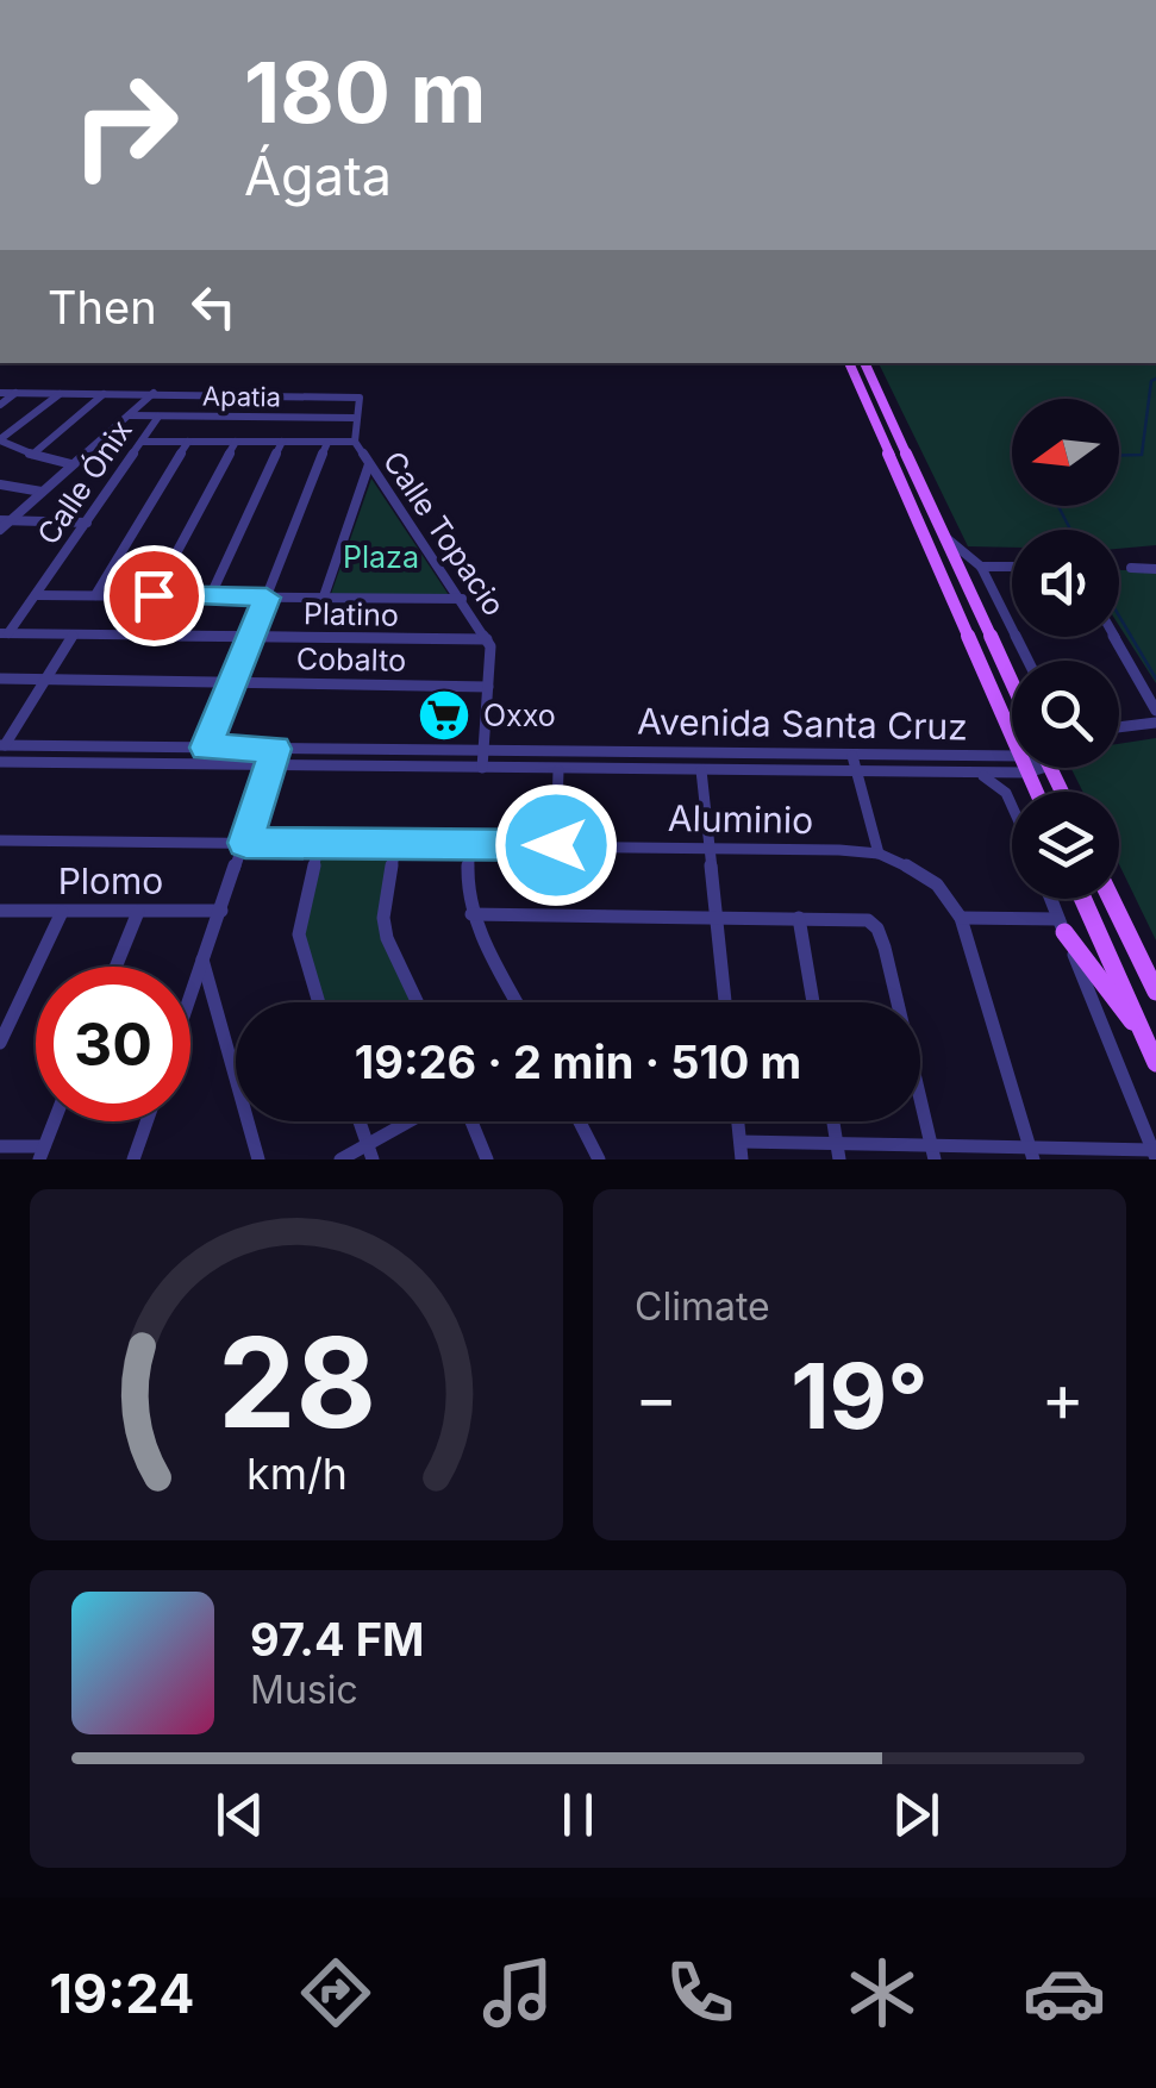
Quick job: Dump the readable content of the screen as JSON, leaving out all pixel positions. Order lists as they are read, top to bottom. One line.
{"streets":{"street":["Apatia","Calle Ónix","Calle Topacio","Platino","Cobalto","Avenida Santa Cruz","Aluminio","Plomo"]},"crossings":[["Apatia","Calle Ónix"],["Apatia","Calle Topacio"],["Calle Ónix","Platino"],["Calle Topacio","Platino"],["Calle Topacio","Cobalto"],["Calle Topacio","Avenida Santa Cruz"]],"parks":["Plaza"],"places":{"supermarket":["Oxxo"]},"north":"left","page":{"turn":["180 m","Ágata"],"then":"Then","limit":"30","trip":"19:26 · 2 min · 510 m","tile":"Climate","heat":["−","19°","+"],"song":["97.4 FM","Music"],"tabs":"19:24","gauge":["28","km/h"]}}
